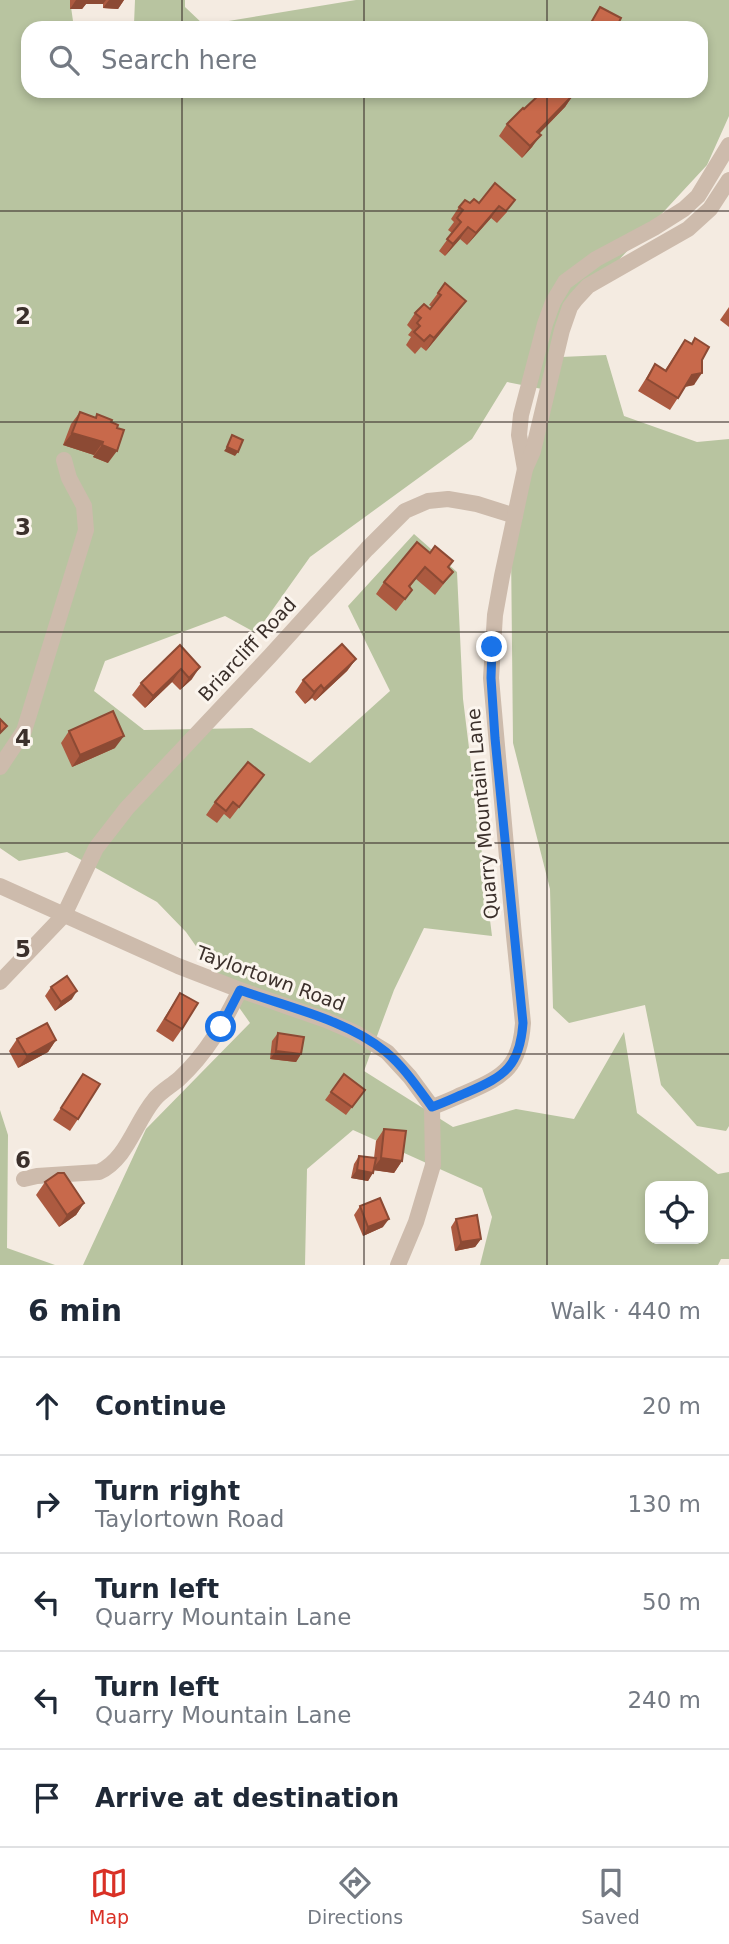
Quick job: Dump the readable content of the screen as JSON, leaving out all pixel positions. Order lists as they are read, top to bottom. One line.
{"streets":{"street":["Briarcliff Road","Quarry Mountain Lane","Taylortown Road"]},"crossings":[["Briarcliff Road","Quarry Mountain Lane"],["Briarcliff Road","Taylortown Road"],["Quarry Mountain Lane","Taylortown Road"]],"page":{"search":"Search here","heading":["6 min","Walk · 440 m"],"list":[["Continue","20 m"],["Turn right","Taylortown Road","130 m"],["Turn left","Quarry Mountain Lane","50 m"],["Turn left","Quarry Mountain Lane","240 m"],"Arrive at destination"],"nav":["Map","Directions","Saved"]},"grid":{"rows":["2","3","4","5","6"]}}
